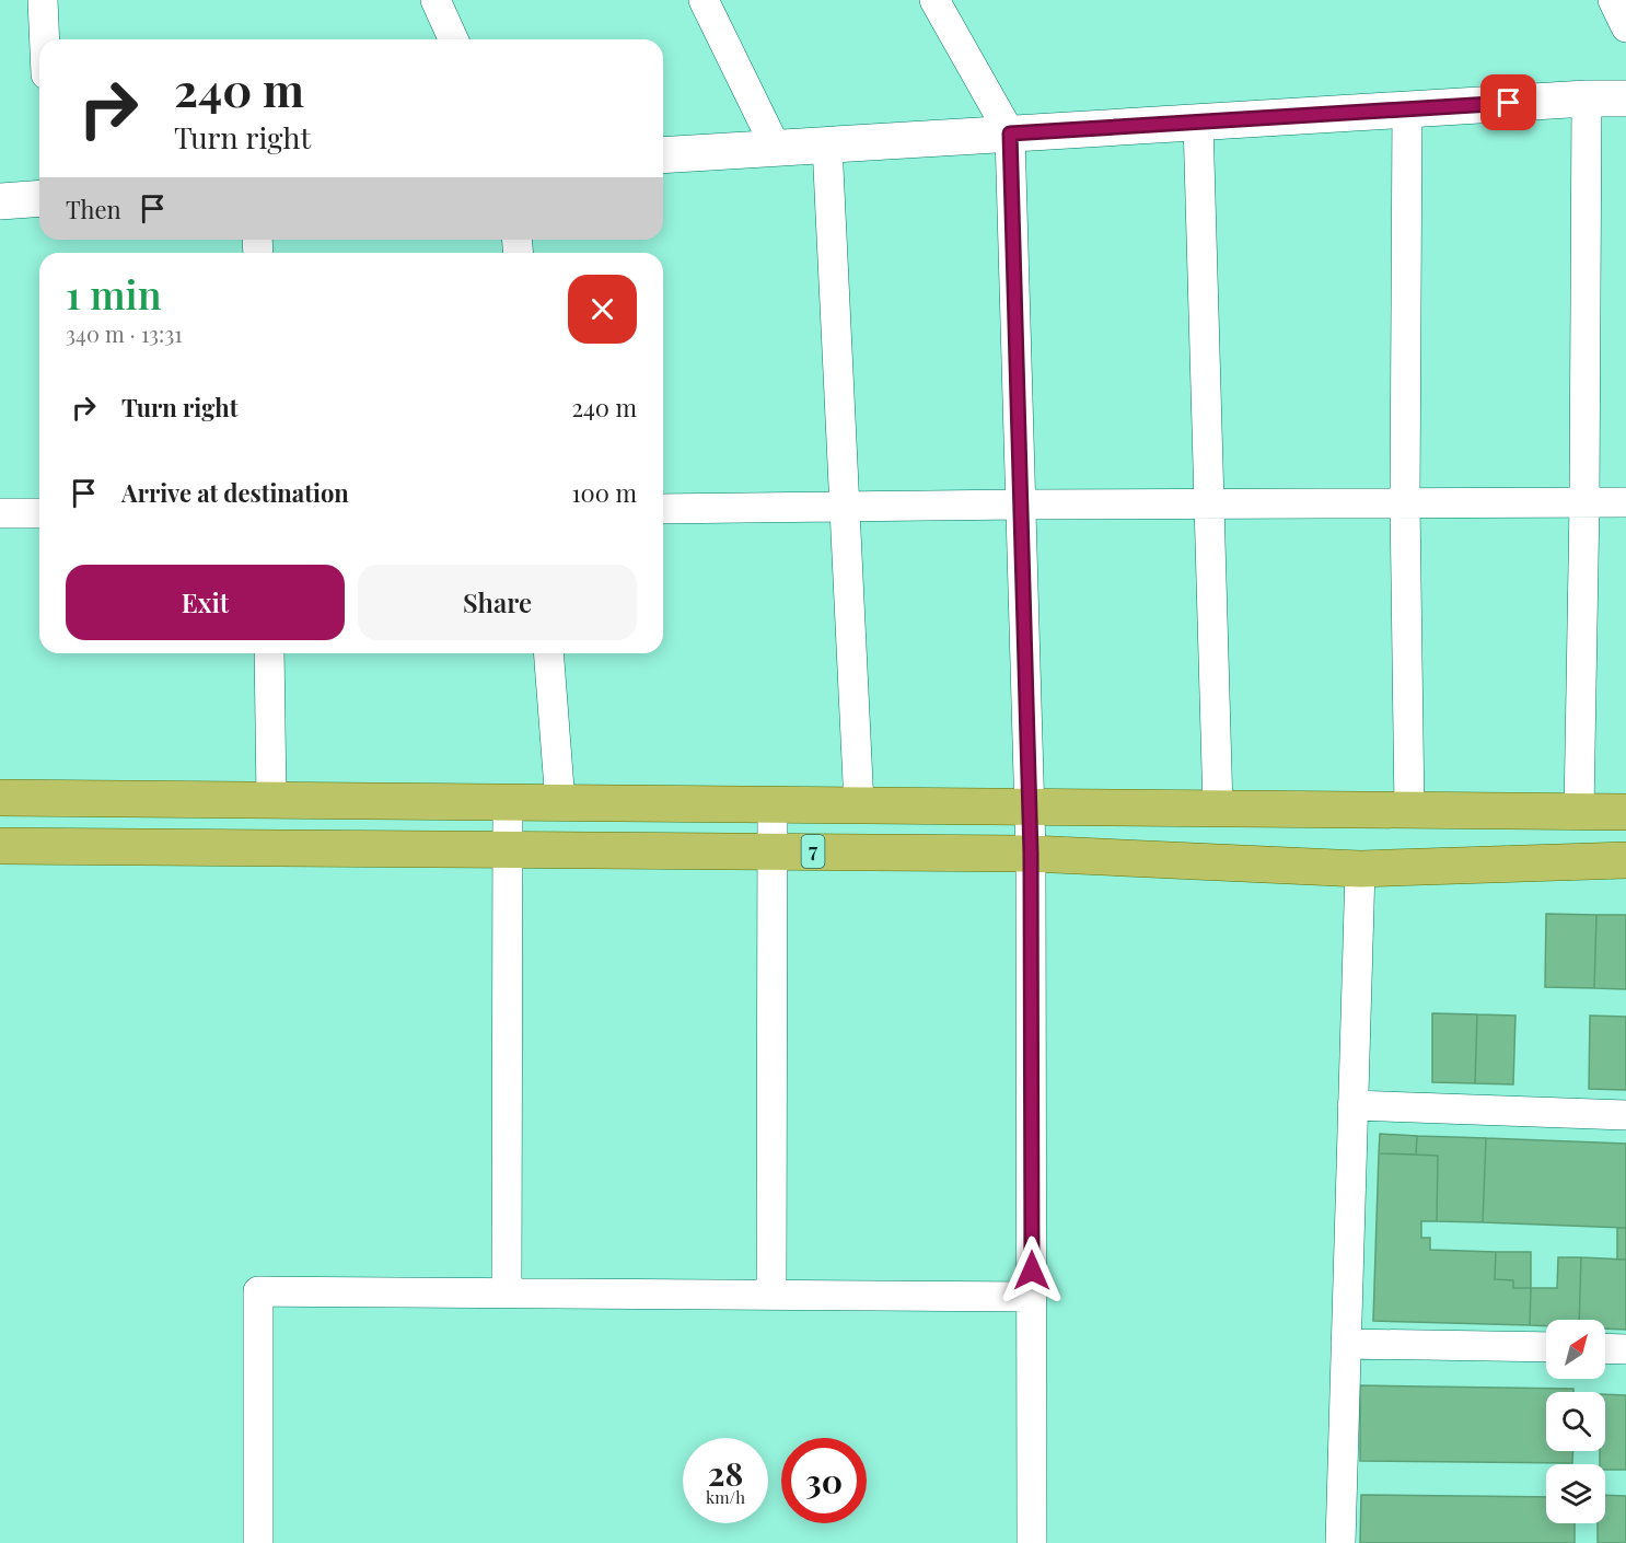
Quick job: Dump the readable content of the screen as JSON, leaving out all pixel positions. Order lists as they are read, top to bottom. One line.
{"streets":{"main road":["7"]},"north":"top right","page":{"turn":["240 m","Turn right"],"then":"Then","heading":["1 min","340 m · 13:31"],"list":[{"name":"Turn right","value":"240 m"},{"name":"Arrive at destination","value":"100 m"}],"buttons":["Exit","Share"],"speed":"28 km/h","limit":"30"}}
